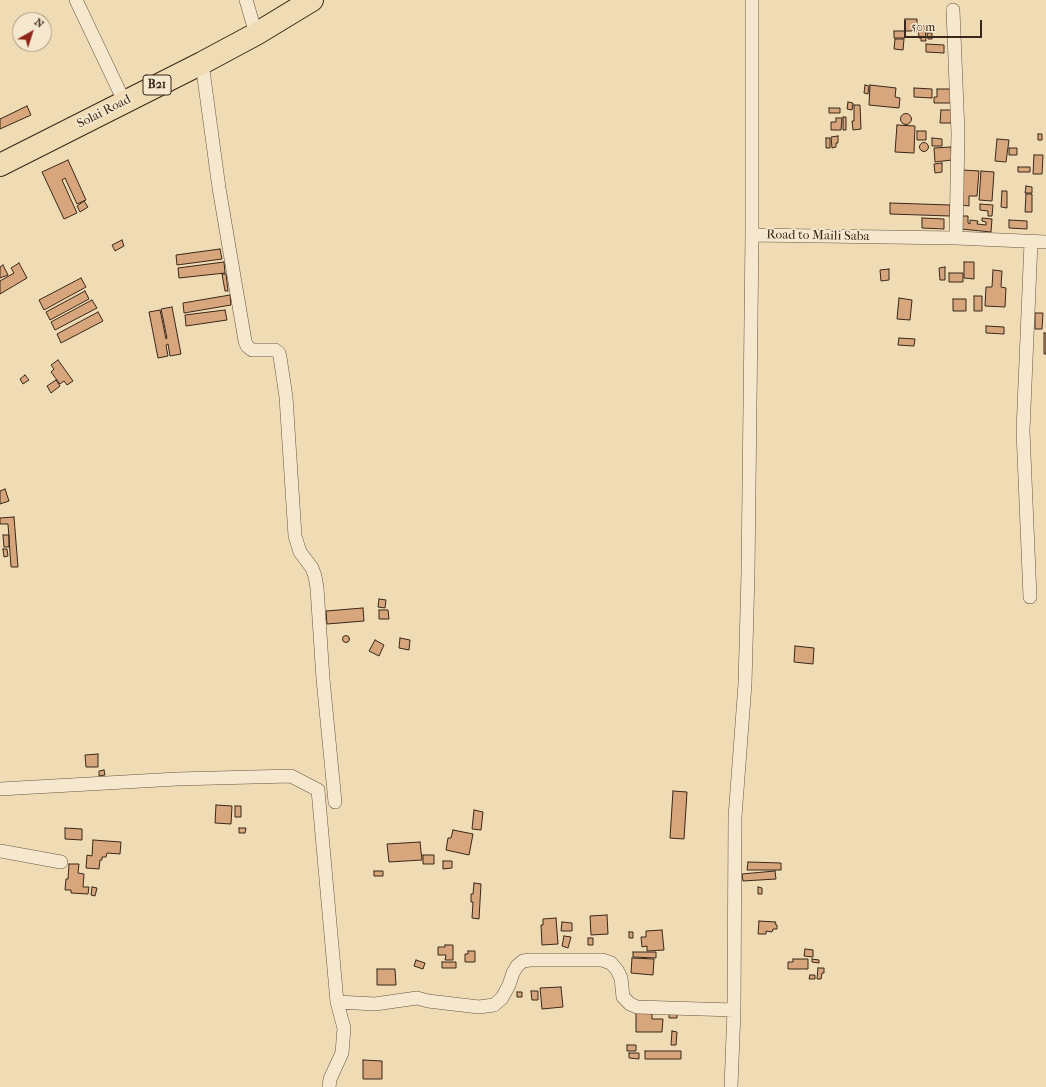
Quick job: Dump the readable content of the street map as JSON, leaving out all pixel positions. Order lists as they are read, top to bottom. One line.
{"streets":{"highway":["B21","Solai Road"],"street":["Road to Maili Saba"]},"scale_bar":"50 m","north":"top right"}
